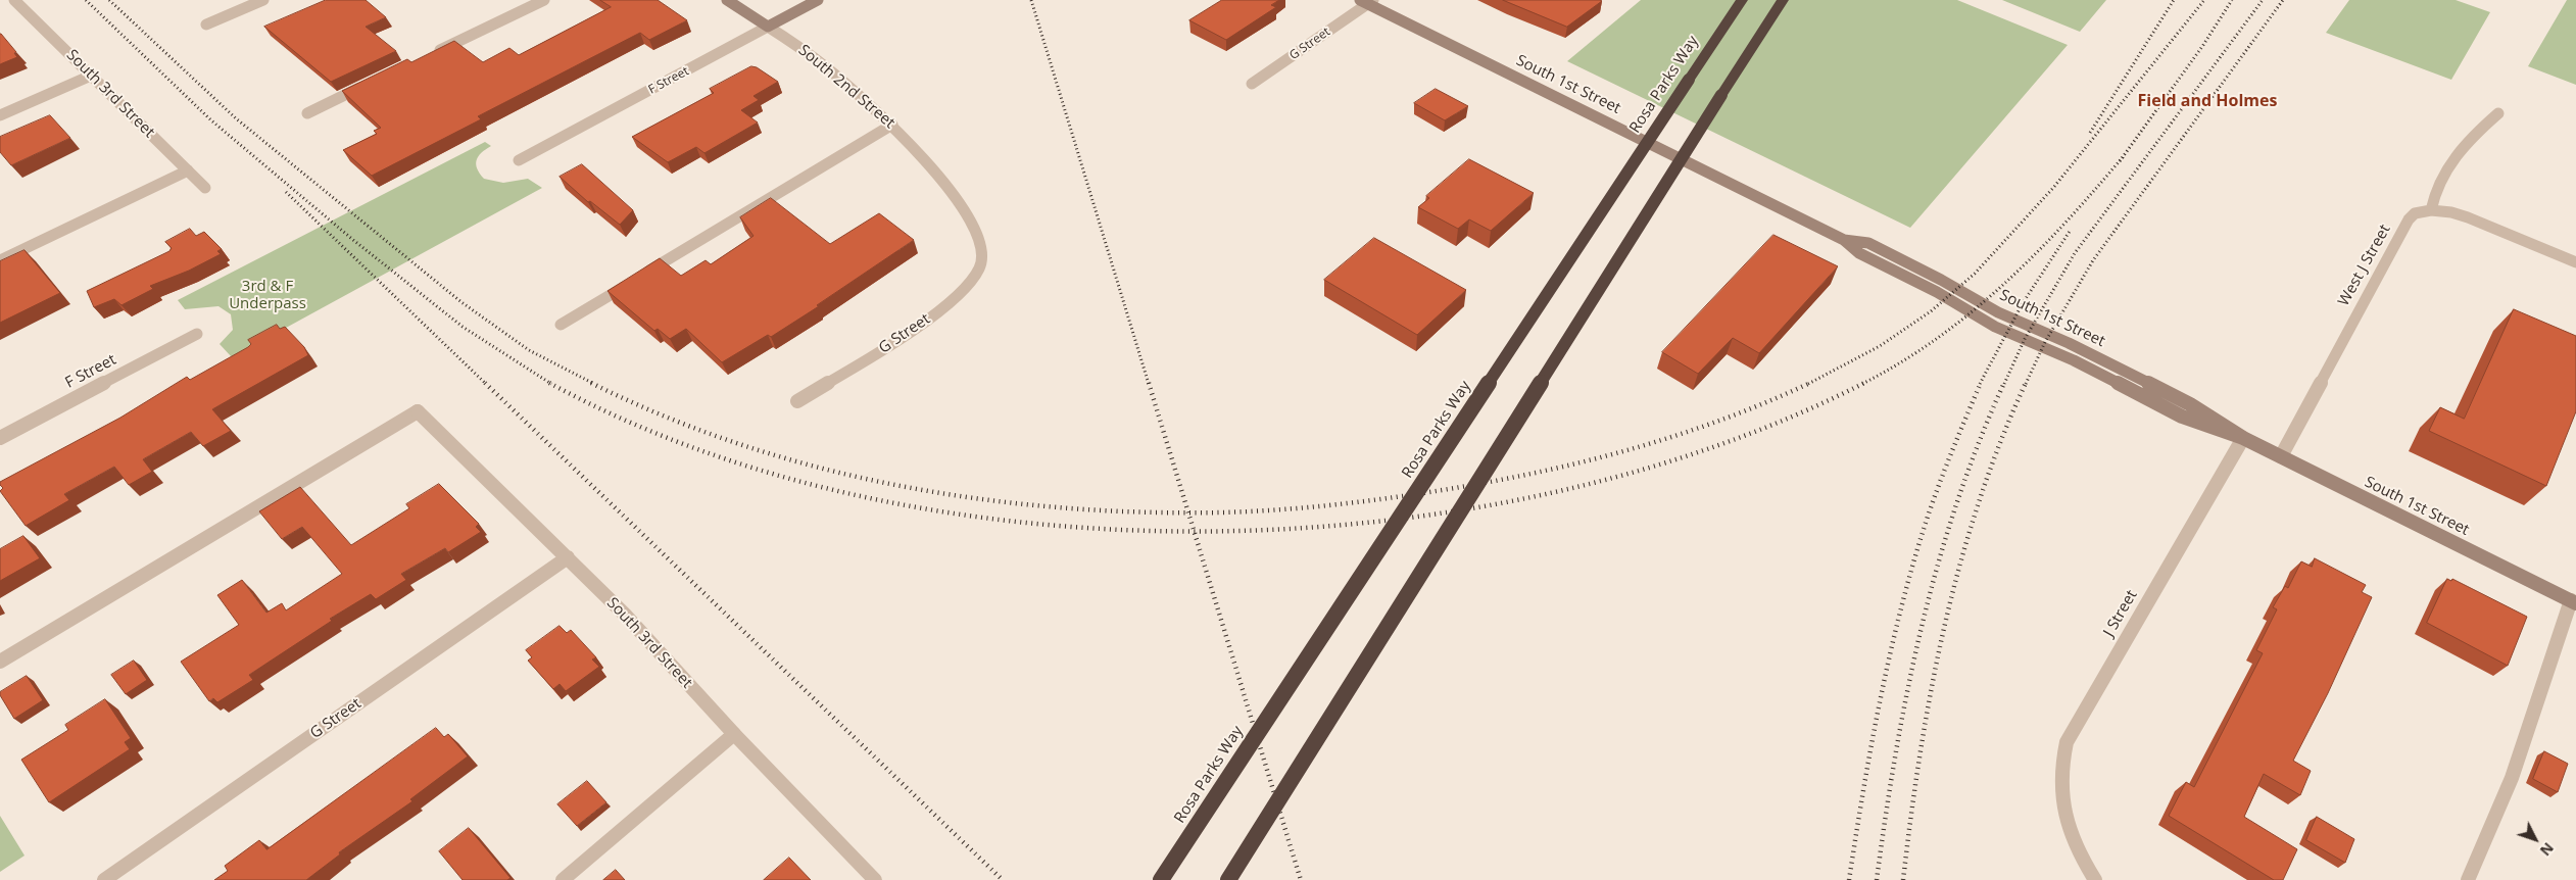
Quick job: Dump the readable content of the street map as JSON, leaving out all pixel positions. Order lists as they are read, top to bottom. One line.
{"streets":{"highway":["Rosa Parks Way"],"street":["G Street","F Street","South 1st Street","South 2nd Street","South 3rd Street","West J Street","J Street"]},"crossings":[["G Street","South 1st Street"],["G Street","South 2nd Street"],["G Street","South 3rd Street"],["F Street","South 2nd Street"],["South 1st Street","West J Street"],["South 1st Street","J Street"]],"districts":["Field and Holmes"],"parks":["3rd & F Underpass"],"north":"bottom right"}
